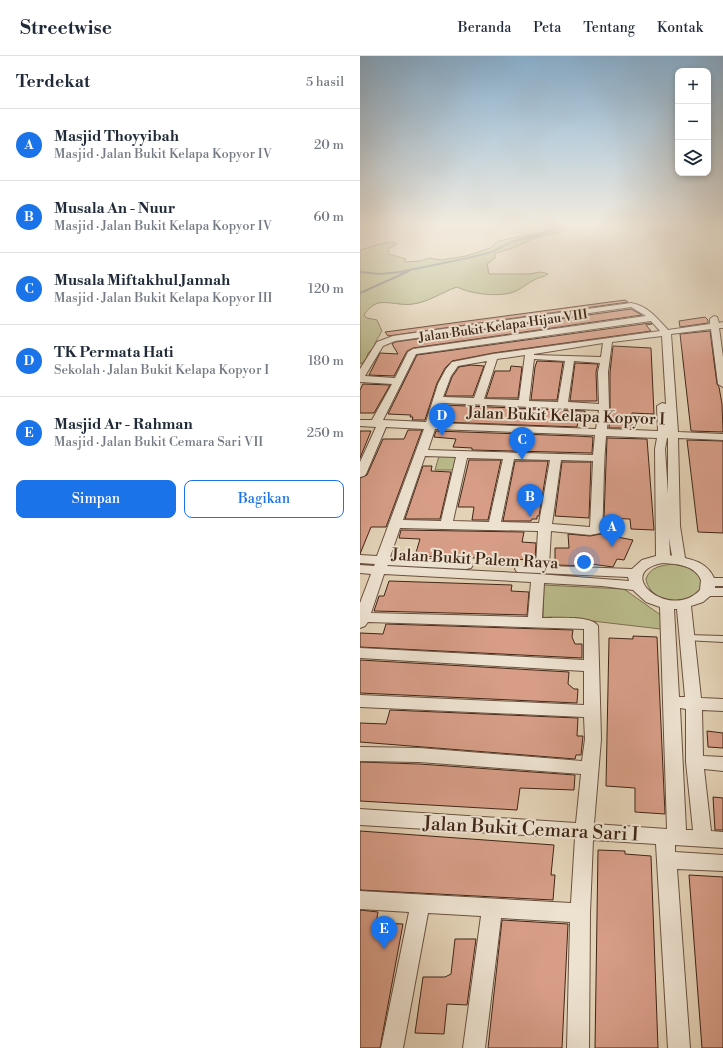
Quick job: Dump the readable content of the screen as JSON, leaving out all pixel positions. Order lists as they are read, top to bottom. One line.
{"streets":{"street":["Jalan Bukit Kelapa Hijau VIII","Jalan Bukit Kelapa Kopyor I","Jalan Bukit Palem Raya","Jalan Bukit Cemara Sari I"]},"crossings":[["Jalan Bukit Kelapa Hijau VIII","Jalan Bukit Kelapa Kopyor I"]],"page":{"header":"Streetwise","nav":["Beranda","Peta","Tentang","Kontak"],"heading":["Terdekat","5 hasil"],"map_buttons":["+","−"],"list":[{"mark":"A","name":"Masjid Thoyyibah","note":"Masjid · Jalan Bukit Kelapa Kopyor IV","value":"20 m"},{"mark":"B","name":"Musala An - Nuur","note":"Masjid · Jalan Bukit Kelapa Kopyor IV","value":"60 m"},{"mark":"C","name":"Musala Miftakhul Jannah","note":"Masjid · Jalan Bukit Kelapa Kopyor III","value":"120 m"},{"mark":"D","name":"TK Permata Hati","note":"Sekolah · Jalan Bukit Kelapa Kopyor I","value":"180 m"},{"mark":"E","name":"Masjid Ar - Rahman","note":"Masjid · Jalan Bukit Cemara Sari VII","value":"250 m"}],"pins":["D","C","B","A","E"],"buttons":["Simpan","Bagikan"]}}
